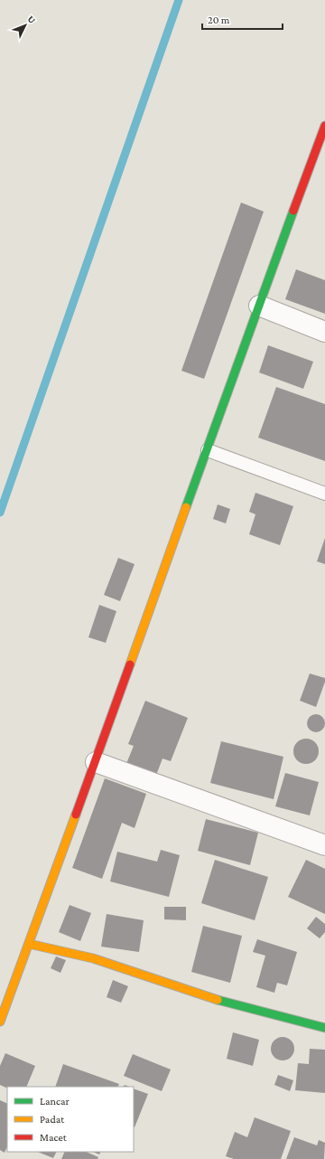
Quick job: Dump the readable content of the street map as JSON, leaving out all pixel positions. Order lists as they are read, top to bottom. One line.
{"legend":["Lancar","Padat","Macet"],"scale_bar":"20 m","north":"top right"}
